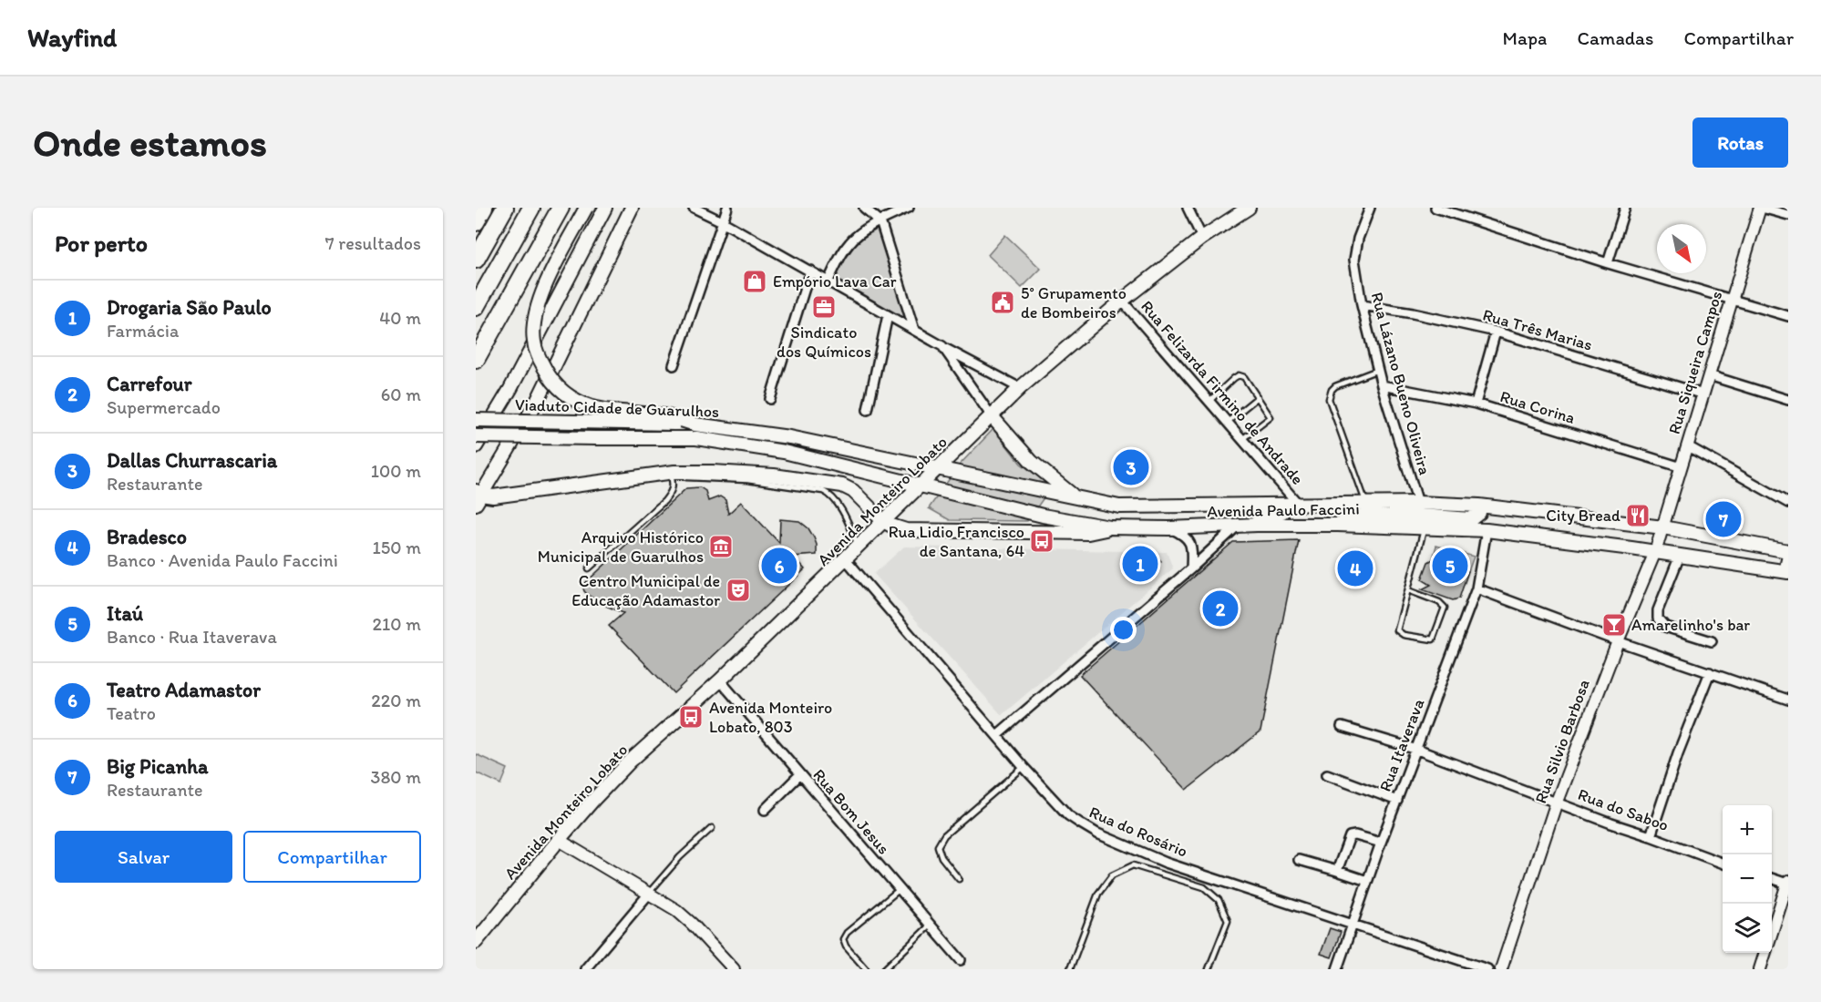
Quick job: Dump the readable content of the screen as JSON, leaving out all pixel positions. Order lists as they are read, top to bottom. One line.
{"streets":{"main road":["Viaduto Cidade de Guarulhos","Avenida Monteiro Lobato","Avenida Paulo Faccini"],"street":["Rua Três Marias","Rua Siqueira Campos","Rua Lázano Bueno Oliveira","Rua Felizarda Firmino de Andrade","Rua Corina","Rua Silvio Barbosa","Rua Itaverava","Rua do Saboo","Rua Bom Jesus","Rua do Rosário"]},"crossings":[["Rua Três Marias","Rua Siqueira Campos"],["Rua Três Marias","Rua Lázano Bueno Oliveira"],["Rua Siqueira Campos","Rua Corina"],["Rua Siqueira Campos","Avenida Paulo Faccini"],["Rua Siqueira Campos","Rua Silvio Barbosa"],["Rua Lázano Bueno Oliveira","Rua Corina"],["Rua Lázano Bueno Oliveira","Avenida Paulo Faccini"],["Rua Felizarda Firmino de Andrade","Avenida Monteiro Lobato"],["Rua Felizarda Firmino de Andrade","Avenida Paulo Faccini"],["Viaduto Cidade de Guarulhos","Avenida Paulo Faccini"],["Avenida Monteiro Lobato","Avenida Paulo Faccini"],["Avenida Monteiro Lobato","Rua Bom Jesus"],["Avenida Monteiro Lobato","Rua do Rosário"],["Avenida Paulo Faccini","Rua Silvio Barbosa"],["Avenida Paulo Faccini","Rua Itaverava"],["Rua Silvio Barbosa","Rua do Saboo"],["Rua Itaverava","Rua do Saboo"],["Rua Itaverava","Rua do Rosário"]],"places":{"shop":["Empório Lava Car"],"public building":["5° Grupamento de Bombeiros"],"office":["Sindicato dos Químicos"],"restaurant":["City Bread"],"bus stop":["Rua Lidio Francisco de Santana, 64","Avenida Monteiro Lobato, 803"],"museum":["Arquivo Histórico Municipal de Guarulhos"],"theatre":["Centro Municipal de Educação Adamastor"],"bar":["Amarelinho's bar"]},"north":"bottom right","page":{"header":"Wayfind","nav":["Mapa","Camadas","Compartilhar"],"buttons":["Rotas",["Salvar","Compartilhar"]],"title":"Onde estamos","heading":["Por perto","7 resultados"],"list":[{"mark":"1","name":"Drogaria São Paulo","note":"Farmácia","value":"40 m"},{"mark":"2","name":"Carrefour","note":"Supermercado","value":"60 m"},{"mark":"3","name":"Dallas Churrascaria","note":"Restaurante","value":"100 m"},{"mark":"4","name":"Bradesco","note":"Banco · Avenida Paulo Faccini","value":"150 m"},{"mark":"5","name":"Itaú","note":"Banco · Rua Itaverava","value":"210 m"},{"mark":"6","name":"Teatro Adamastor","note":"Teatro","value":"220 m"},{"mark":"7","name":"Big Picanha","note":"Restaurante","value":"380 m"}],"pins":["3","7","1","5","6","4","2"],"map_buttons":["+","−"]}}
